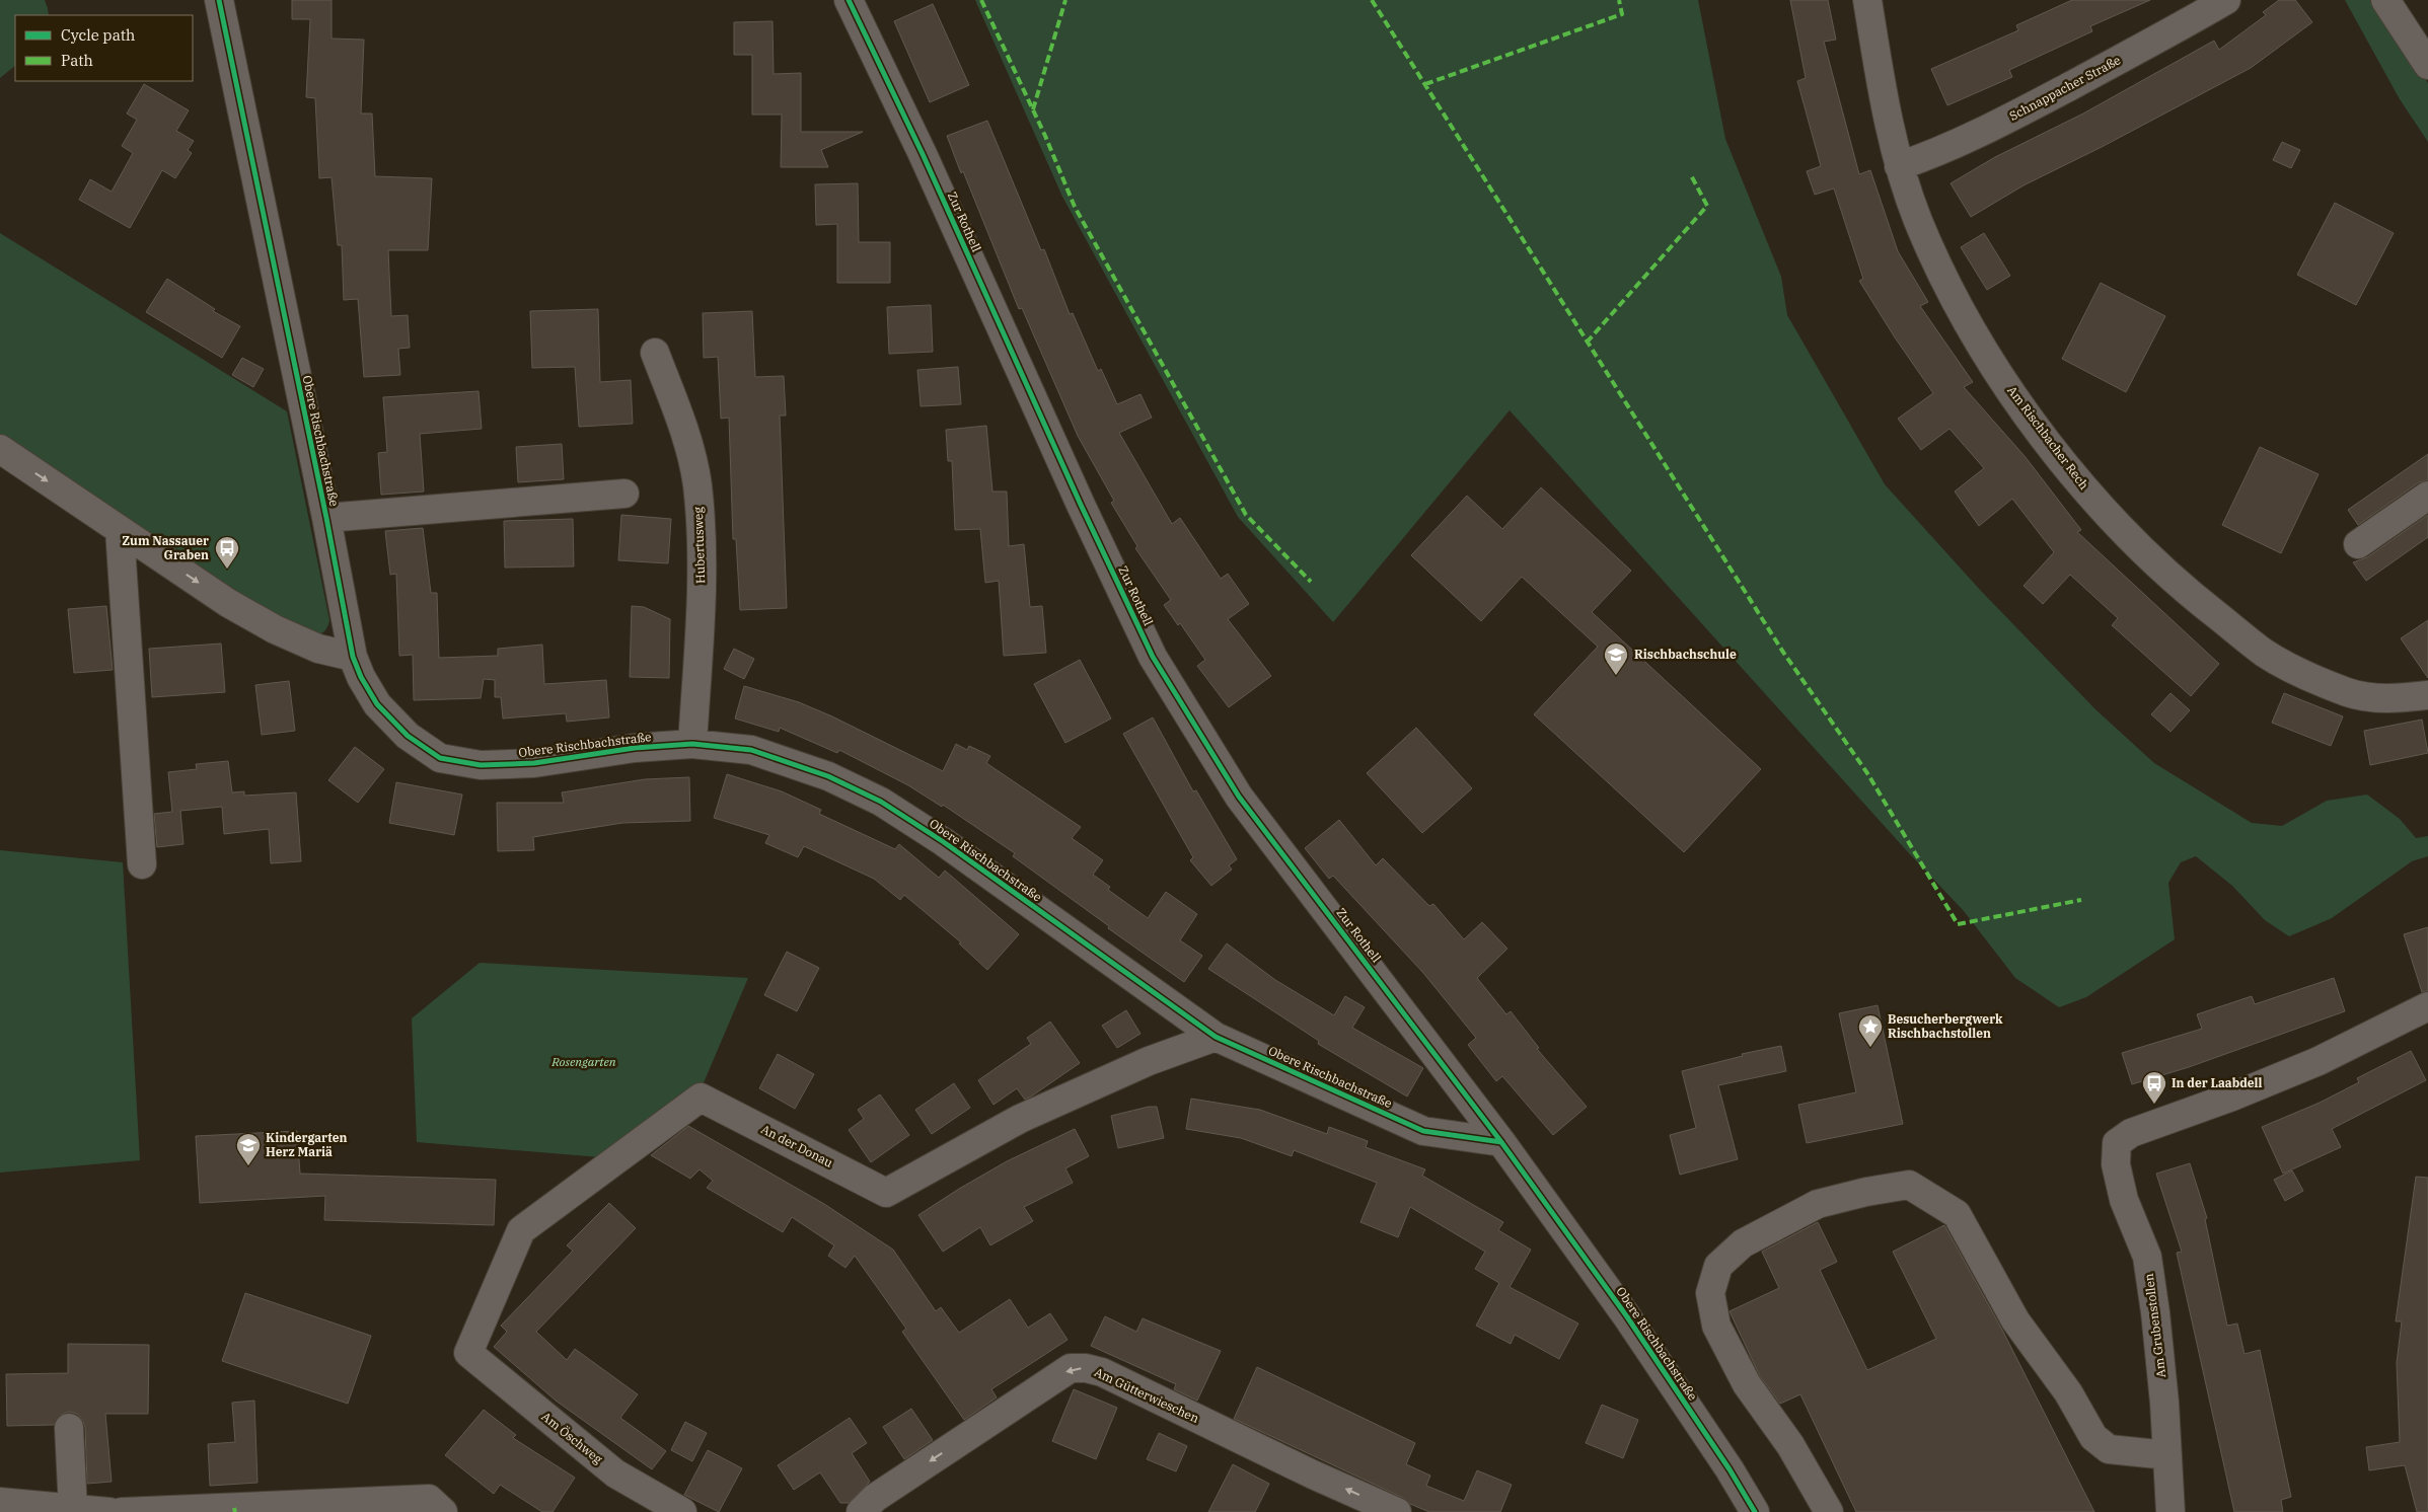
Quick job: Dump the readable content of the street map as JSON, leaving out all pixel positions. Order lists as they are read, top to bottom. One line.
{"streets":{"street":["Schnappacher Straße","Zur Rothell","Am Rischbacher Rech","Obere Rischbachstraße","Hubertusweg","An der Donau","Am Grubenstollen","Am Gütterwieschen","Am Öschweg"]},"crossings":[["Schnappacher Straße","Am Rischbacher Rech"],["Zur Rothell","Obere Rischbachstraße"],["Obere Rischbachstraße","Hubertusweg"],["Obere Rischbachstraße","An der Donau"],["An der Donau","Am Öschweg"]],"one_way":["Am Gütterwieschen"],"parks":["Rosengarten"],"places":{"bus stop":["Zum Nassauer Graben","In der Laabdell"],"school or university":["Rischbachschule","Kindergarten Herz Mariä"],"place":["Besucherbergwerk Rischbachstollen"]},"legend":["Cycle path","Path"]}
